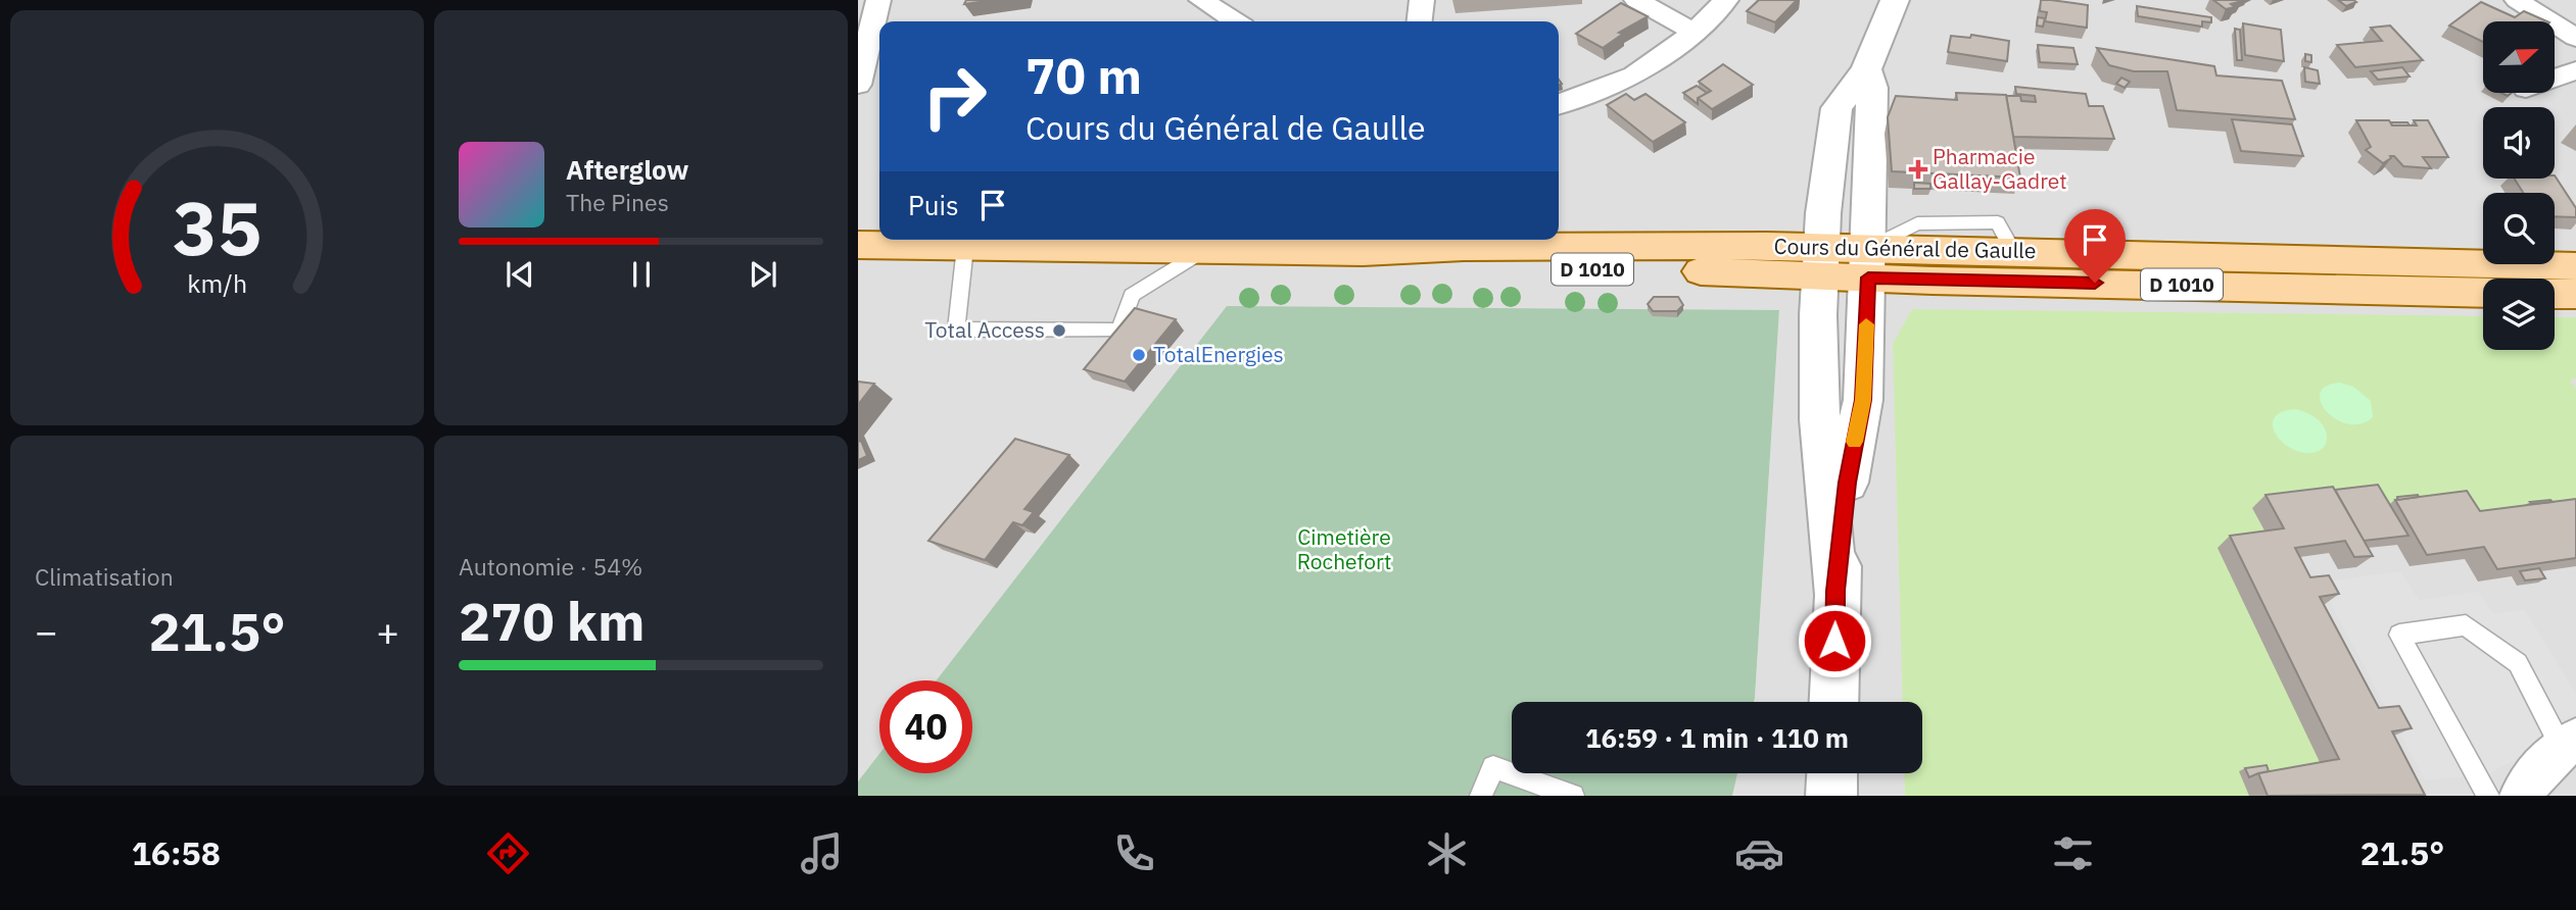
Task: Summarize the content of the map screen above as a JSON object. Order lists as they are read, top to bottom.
{
  "streets": {
    "main road": ["Cours du Général de Gaulle", "D 1010"]
  },
  "parks": ["Cimetière Rochefort"],
  "places": {
    "health": ["Pharmacie Gallay-Gadret"],
    "other": ["Total Access", "TotalEnergies"]
  },
  "north": "right",
  "page": {
    "turn": ["70 m", "Cours du Général de Gaulle"],
    "song": ["Afterglow", "The Pines"],
    "then": "Puis",
    "tile": [
      "Climatisation",
      ["Autonomie · 54%", "270 km"]
    ],
    "heat": ["−", "21.5°", "+"],
    "limit": "40",
    "trip": "16:59 · 1 min · 110 m",
    "tabs": ["16:58", "21.5°"],
    "gauge": ["35", "km/h"]
  }
}
